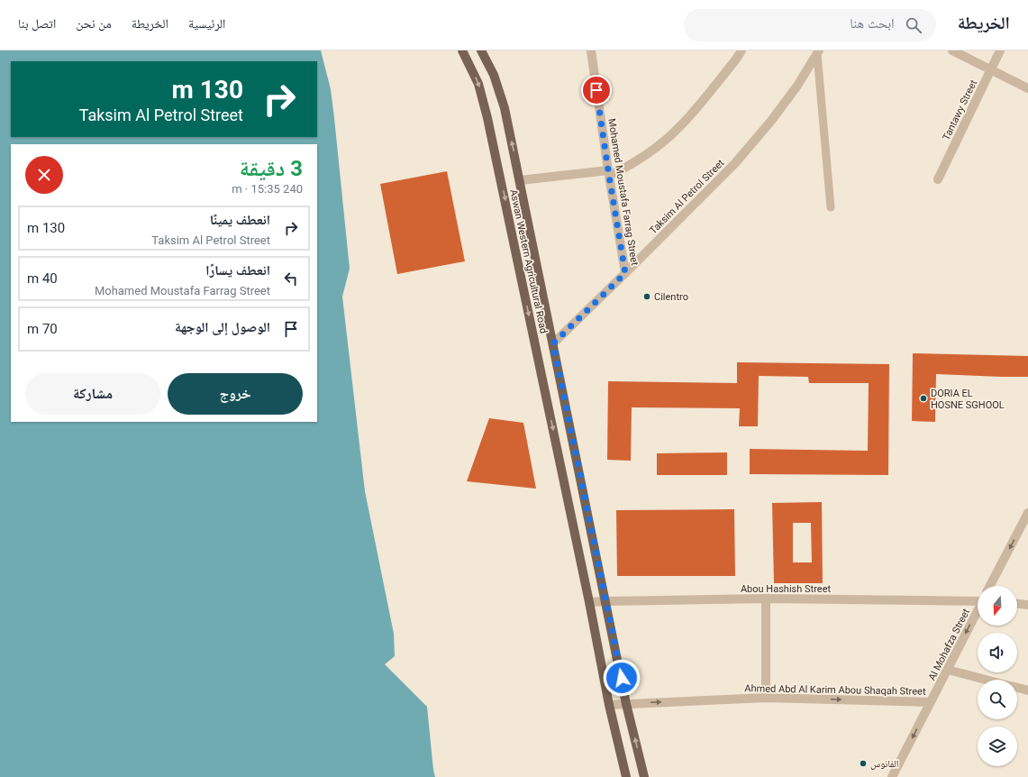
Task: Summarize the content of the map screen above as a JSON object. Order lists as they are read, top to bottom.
{
  "streets": {
    "main road": ["Aswan Western Agricultural Road"],
    "street": [
      "Tantawy Street",
      "Mohamed Moustafa Farrag Street",
      "Taksim Al Petrol Street",
      "Abou Hashish Street",
      "Al Mohafza Street",
      "Ahmed Abd Al Karim Abou Shaqah Street"
    ]
  },
  "crossings": [
    ["Mohamed Moustafa Farrag Street", "Taksim Al Petrol Street"],
    ["Taksim Al Petrol Street", "Aswan Western Agricultural Road"],
    ["Aswan Western Agricultural Road", "Abou Hashish Street"],
    ["Aswan Western Agricultural Road", "Ahmed Abd Al Karim Abou Shaqah Street"],
    ["Al Mohafza Street", "Ahmed Abd Al Karim Abou Shaqah Street"]
  ],
  "one_way": ["Al Mohafza Street", "Ahmed Abd Al Karim Abou Shaqah Street"],
  "places": ["Cilentro", "DORIA EL HOSNE SGHOOL", "الفانوس"],
  "north": "bottom",
  "page": {
    "header": "الخريطة",
    "search": "ابحث هنا",
    "nav": [
      "الرئيسية",
      "الخريطة",
      "من نحن",
      "اتصل بنا"
    ],
    "turn": ["130 m", "Taksim Al Petrol Street"],
    "heading": ["3 دقيقة", "240 m · 15:35"],
    "list": [
      {
        "name": "انعطف يمينًا",
        "note": "Taksim Al Petrol Street",
        "value": "130 m"
      },
      {
        "name": "انعطف يسارًا",
        "note": "Mohamed Moustafa Farrag Street",
        "value": "40 m"
      },
      {
        "name": "الوصول إلى الوجهة",
        "value": "70 m"
      }
    ],
    "buttons": ["خروج", "مشاركة"]
  }
}
